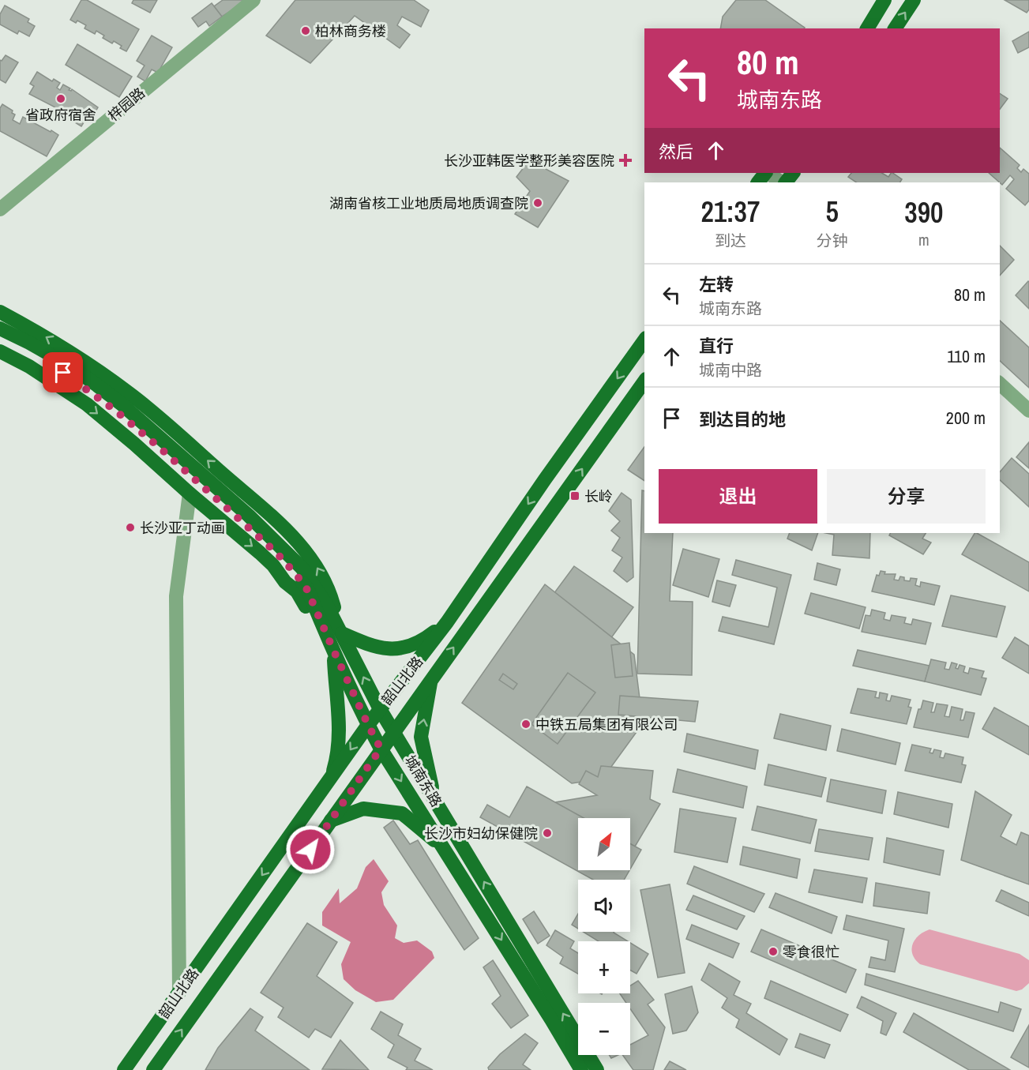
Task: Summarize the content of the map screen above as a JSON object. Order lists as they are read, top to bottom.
{
  "streets": {
    "main road": ["韶山北路", "城南东路"],
    "street": ["梓园路"]
  },
  "crossings": [
    ["韶山北路", "城南东路"]
  ],
  "places": {
    "other": [
      "柏林商务楼",
      "省政府宿舍",
      "湖南省核工业地质局地质调查院",
      "长沙亚丁动画",
      "中铁五局集团有限公司",
      "长沙市妇幼保健院",
      "零食很忙"
    ],
    "health": ["长沙亚韩医学整形美容医院"],
    "transit": ["长岭"]
  },
  "north": "top right",
  "page": {
    "turn": ["80 m", "城南东路"],
    "then": "然后",
    "eta": [
      "21:37",
      "到达",
      "5",
      "分钟",
      "390",
      "m"
    ],
    "list": [
      {
        "name": "左转",
        "note": "城南东路",
        "value": "80 m"
      },
      {
        "name": "直行",
        "note": "城南中路",
        "value": "110 m"
      },
      {
        "name": "到达目的地",
        "value": "200 m"
      }
    ],
    "buttons": ["退出", "分享"],
    "map_buttons": ["+", "−"]
  }
}
